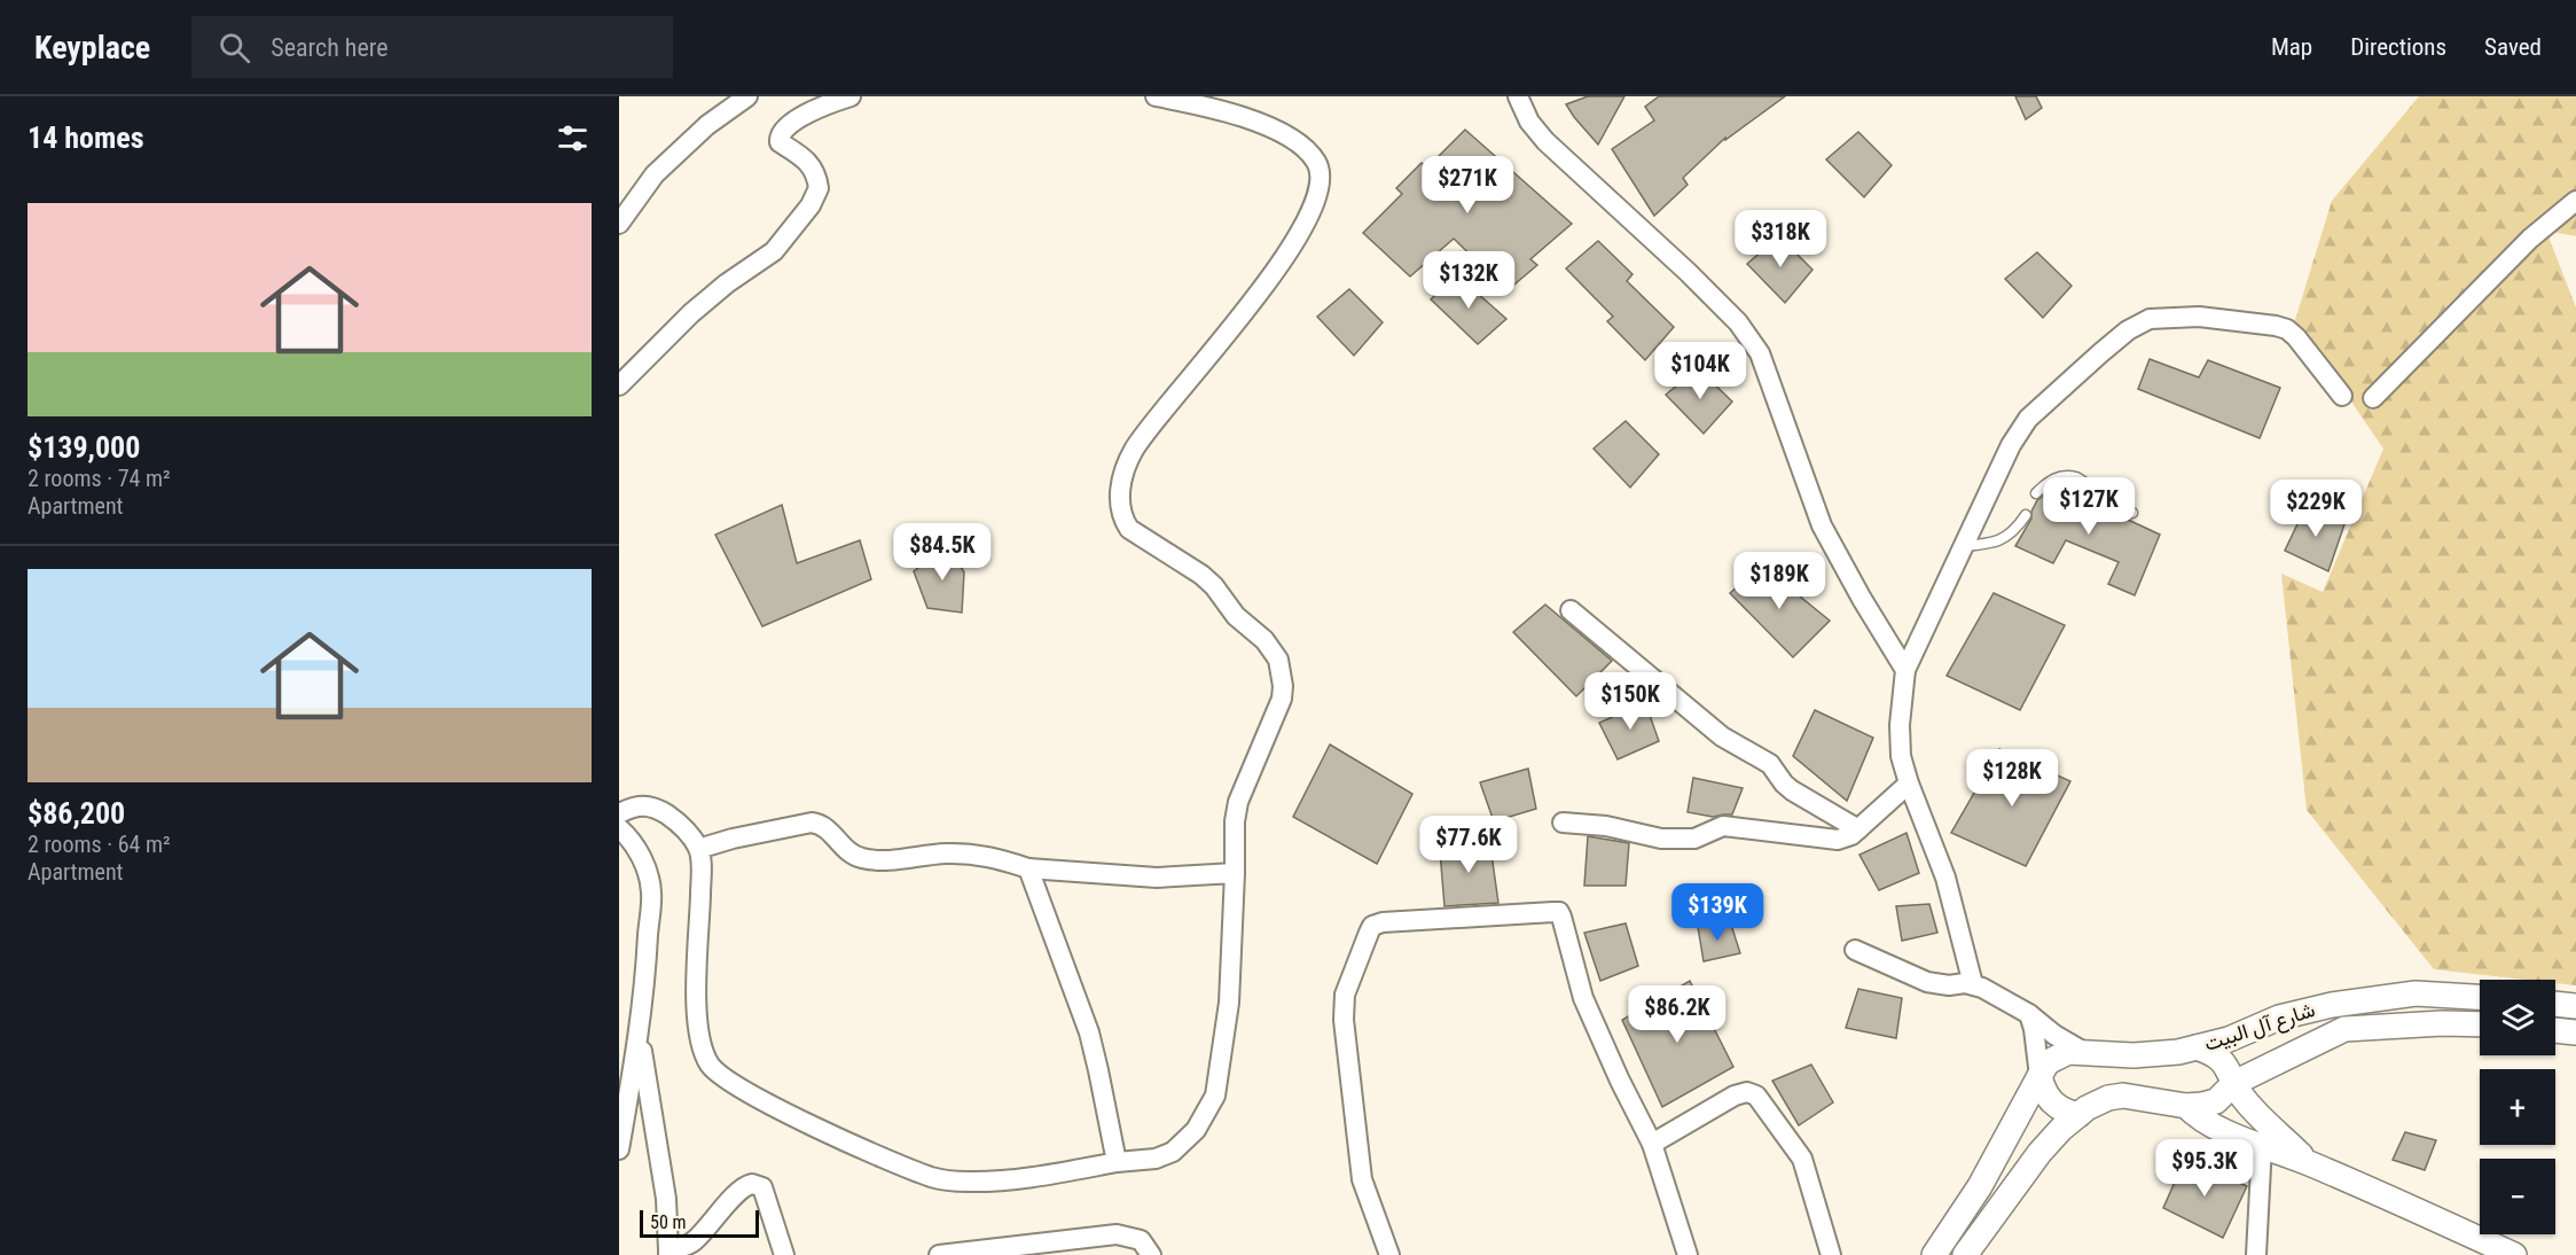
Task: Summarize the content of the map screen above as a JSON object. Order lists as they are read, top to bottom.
{
  "streets": {
    "street": ["شارع آل البيت"]
  },
  "scale_bar": "50 m",
  "page": {
    "header": "Keyplace",
    "search": "Search here",
    "nav": ["Map", "Directions", "Saved"],
    "heading": "14 homes",
    "price": [
      "$271K",
      "$318K",
      "$132K",
      "$104K",
      "$127K",
      "$229K",
      "$84.5K",
      "$189K",
      "$150K",
      "$128K",
      "$77.6K",
      "$139K",
      "$86.2K",
      "$95.3K"
    ],
    "list": [
      {
        "name": "$139,000",
        "note": "2 rooms · 74 m² · Apartment"
      },
      {
        "name": "$86,200",
        "note": "2 rooms · 64 m² · Apartment"
      }
    ],
    "map_buttons": ["+", "−"],
    "scale": "50 m"
  }
}
